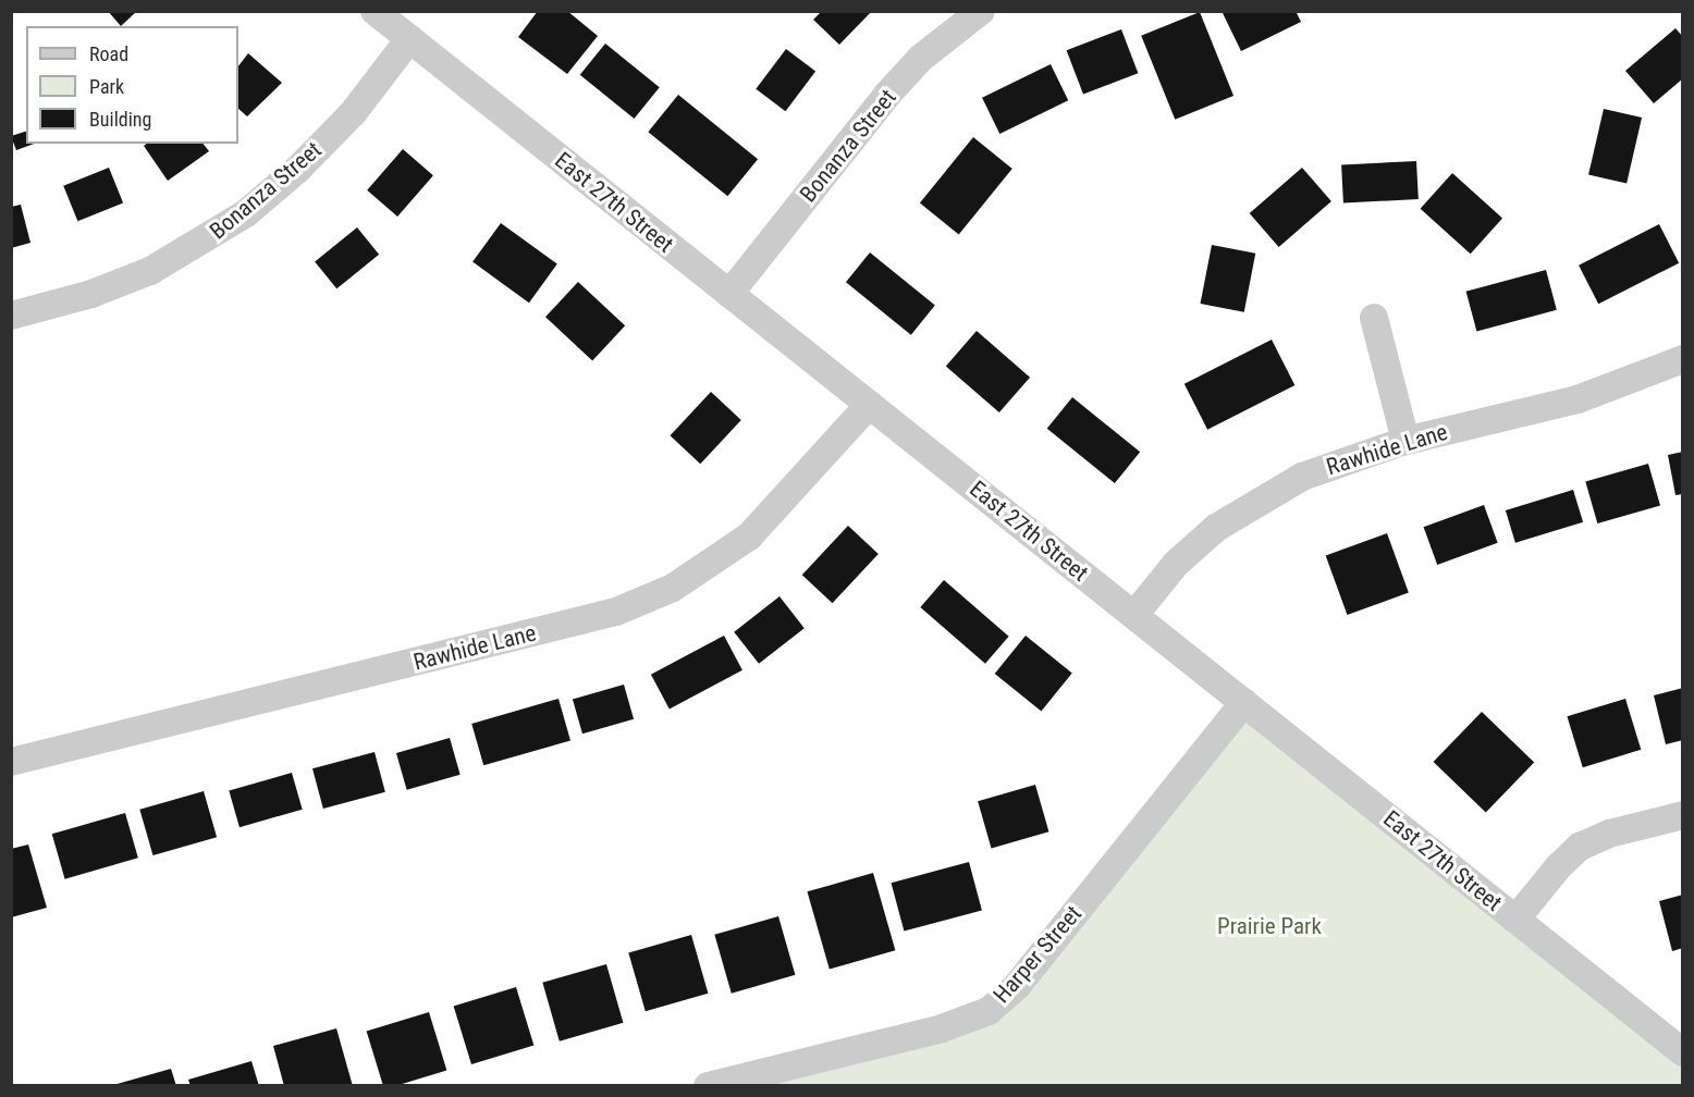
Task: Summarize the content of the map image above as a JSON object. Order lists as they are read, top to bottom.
{
  "streets": {
    "street": [
      "Bonanza Street",
      "East 27th Street",
      "Rawhide Lane",
      "Harper Street"
    ]
  },
  "crossings": [
    ["Bonanza Street", "East 27th Street"],
    ["East 27th Street", "Rawhide Lane"],
    ["East 27th Street", "Harper Street"]
  ],
  "parks": ["Prairie Park"],
  "legend": ["Road", "Park", "Building"]
}
